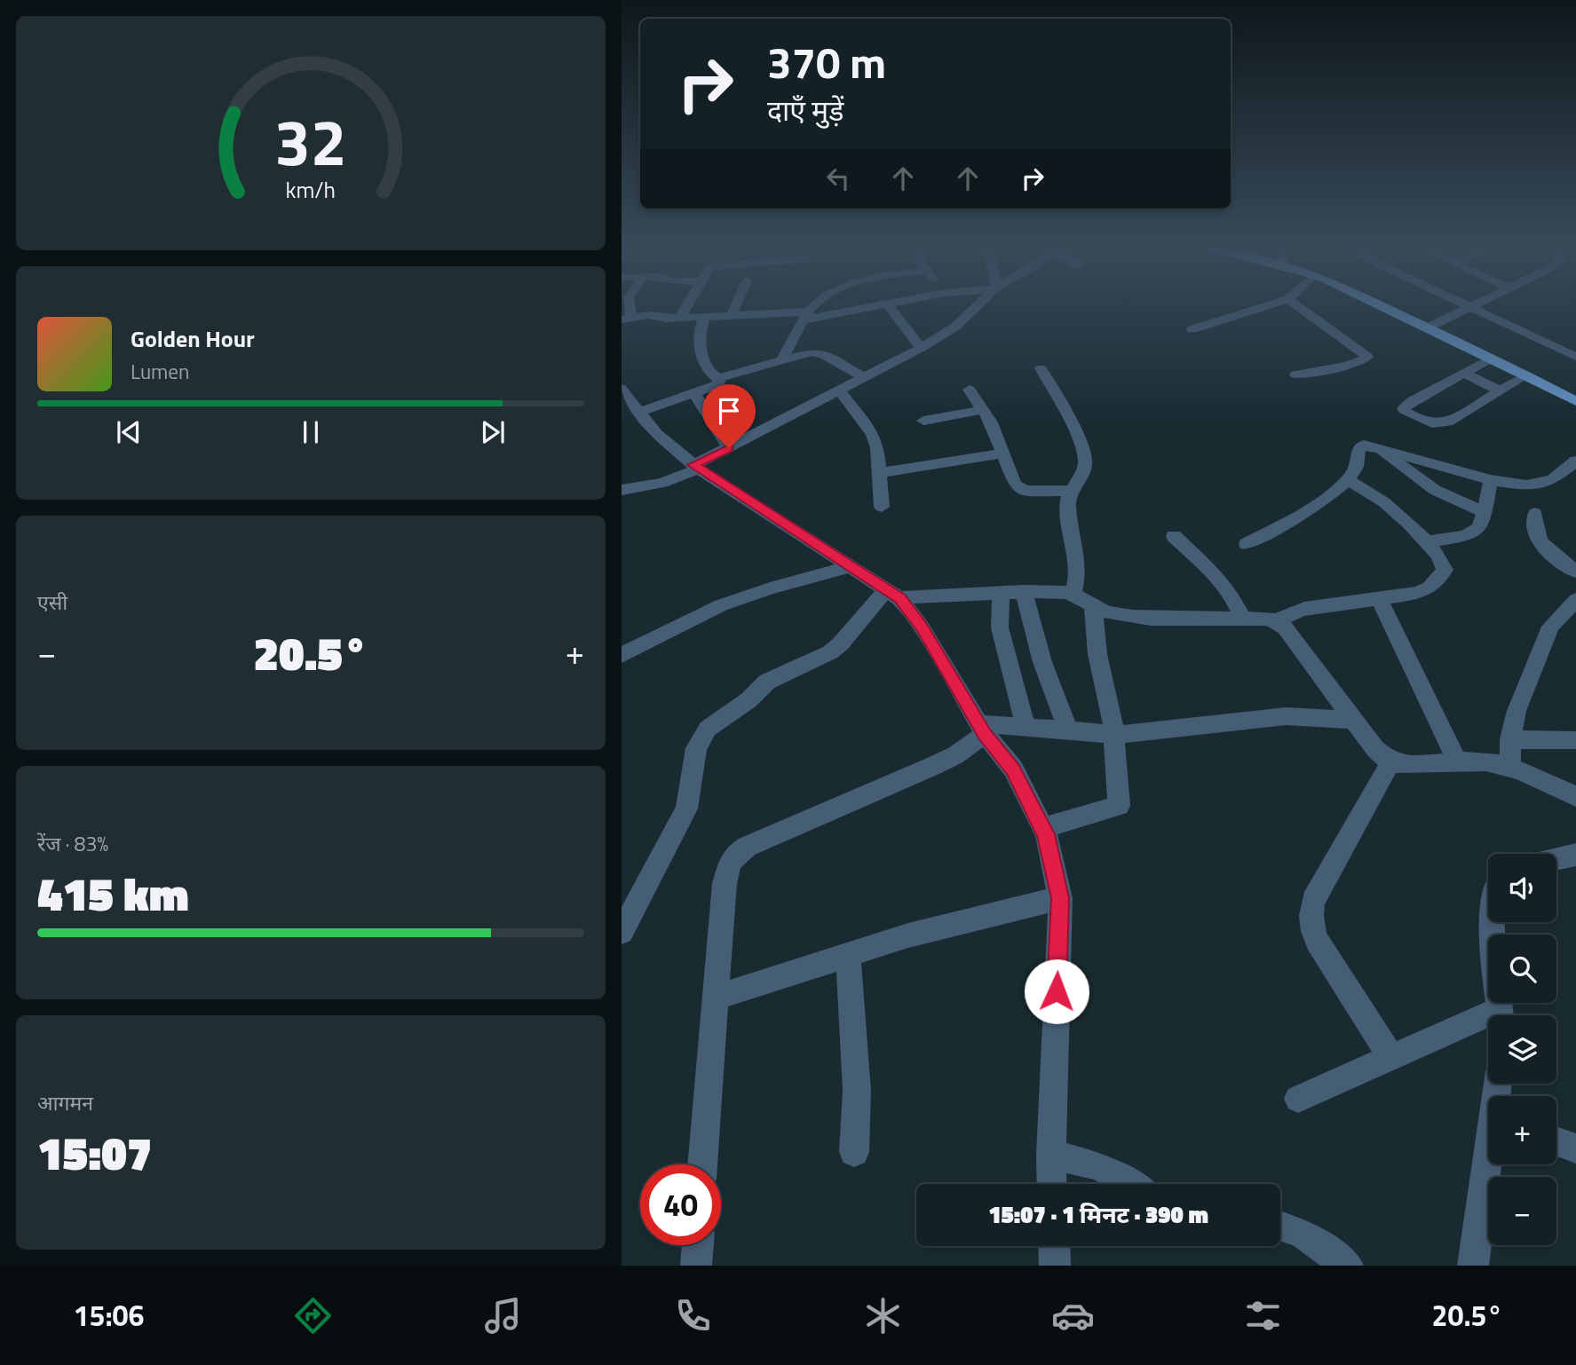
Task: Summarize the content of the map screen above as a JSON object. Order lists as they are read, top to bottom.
{
  "page": {
    "turn": ["370 m", "दाएँ मुड़ें"],
    "song": ["Golden Hour", "Lumen"],
    "tile": [
      "एसी",
      ["रेंज · 83%", "415 km"],
      ["आगमन", "15:07"]
    ],
    "heat": ["−", "20.5°", "+"],
    "map_buttons": ["+", "−"],
    "limit": "40",
    "trip": "15:07 · 1 मिनट · 390 m",
    "tabs": ["15:06", "20.5°"],
    "gauge": ["32", "km/h"]
  }
}
